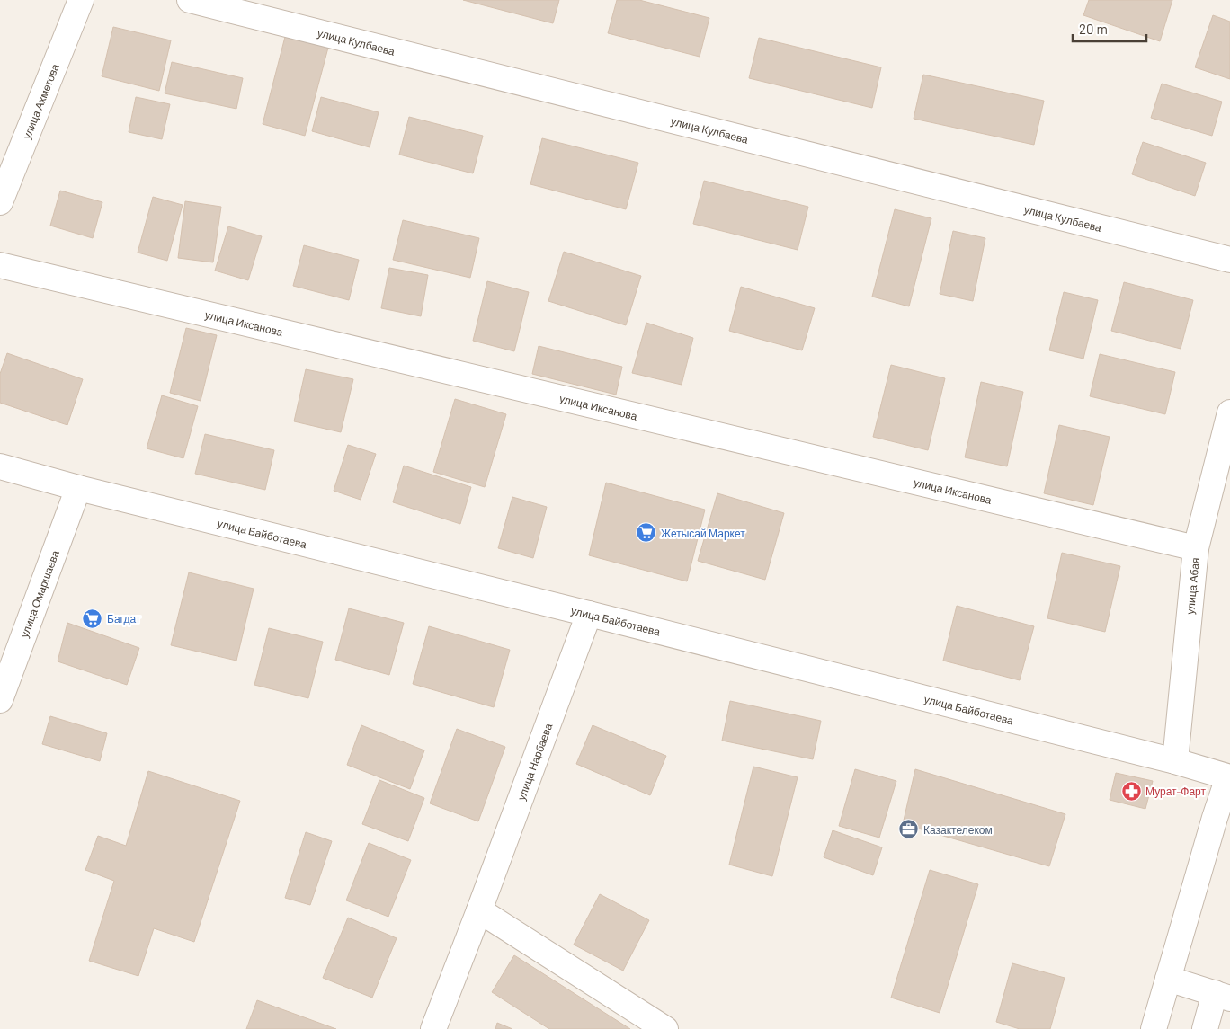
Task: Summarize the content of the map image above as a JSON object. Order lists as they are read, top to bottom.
{
  "streets": {
    "street": [
      "улица Кулбаева",
      "улица Ахметова",
      "улица Иксанова",
      "улица Байботаева",
      "улица Абая",
      "улица Омаршаева",
      "улица Нарбаева"
    ]
  },
  "crossings": [
    ["улица Иксанова", "улица Абая"],
    ["улица Байботаева", "улица Абая"],
    ["улица Байботаева", "улица Омаршаева"],
    ["улица Байботаева", "улица Нарбаева"]
  ],
  "places": {
    "supermarket": ["Жетысай Маркет", "Багдат"],
    "pharmacy": ["Мурат-Фарт"],
    "office": ["Казактелеком"]
  },
  "scale_bar": "20 m"
}
